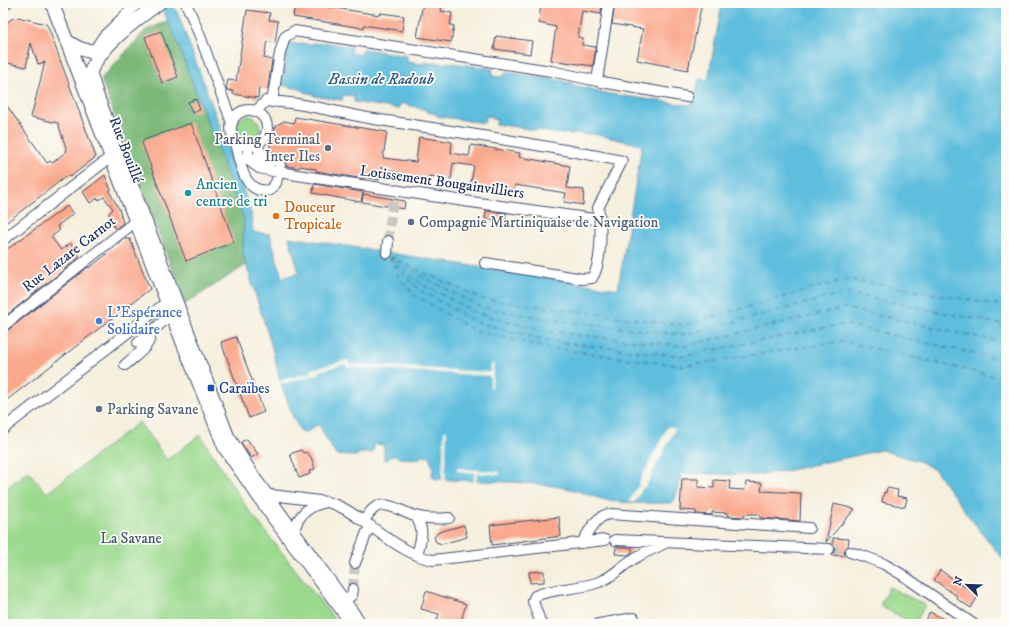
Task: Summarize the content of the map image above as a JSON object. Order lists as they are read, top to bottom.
{
  "streets": {
    "main road": ["Rue Bouillé"],
    "street": ["Lotissement Bougainvilliers", "Rue Lazare Carnot"]
  },
  "crossings": [
    ["Rue Bouillé", "Rue Lazare Carnot"]
  ],
  "water": ["Bassin de Radoub"],
  "parks": ["La Savane"],
  "places": {
    "other": [
      "Parking Terminal Inter Iles",
      "Ancien centre de tri",
      "Douceur Tropicale",
      "Compagnie Martiniquaise de Navigation",
      "L'Espérance Solidaire",
      "Parking Savane"
    ],
    "transit": ["Caraïbes"]
  },
  "north": "top left"
}
